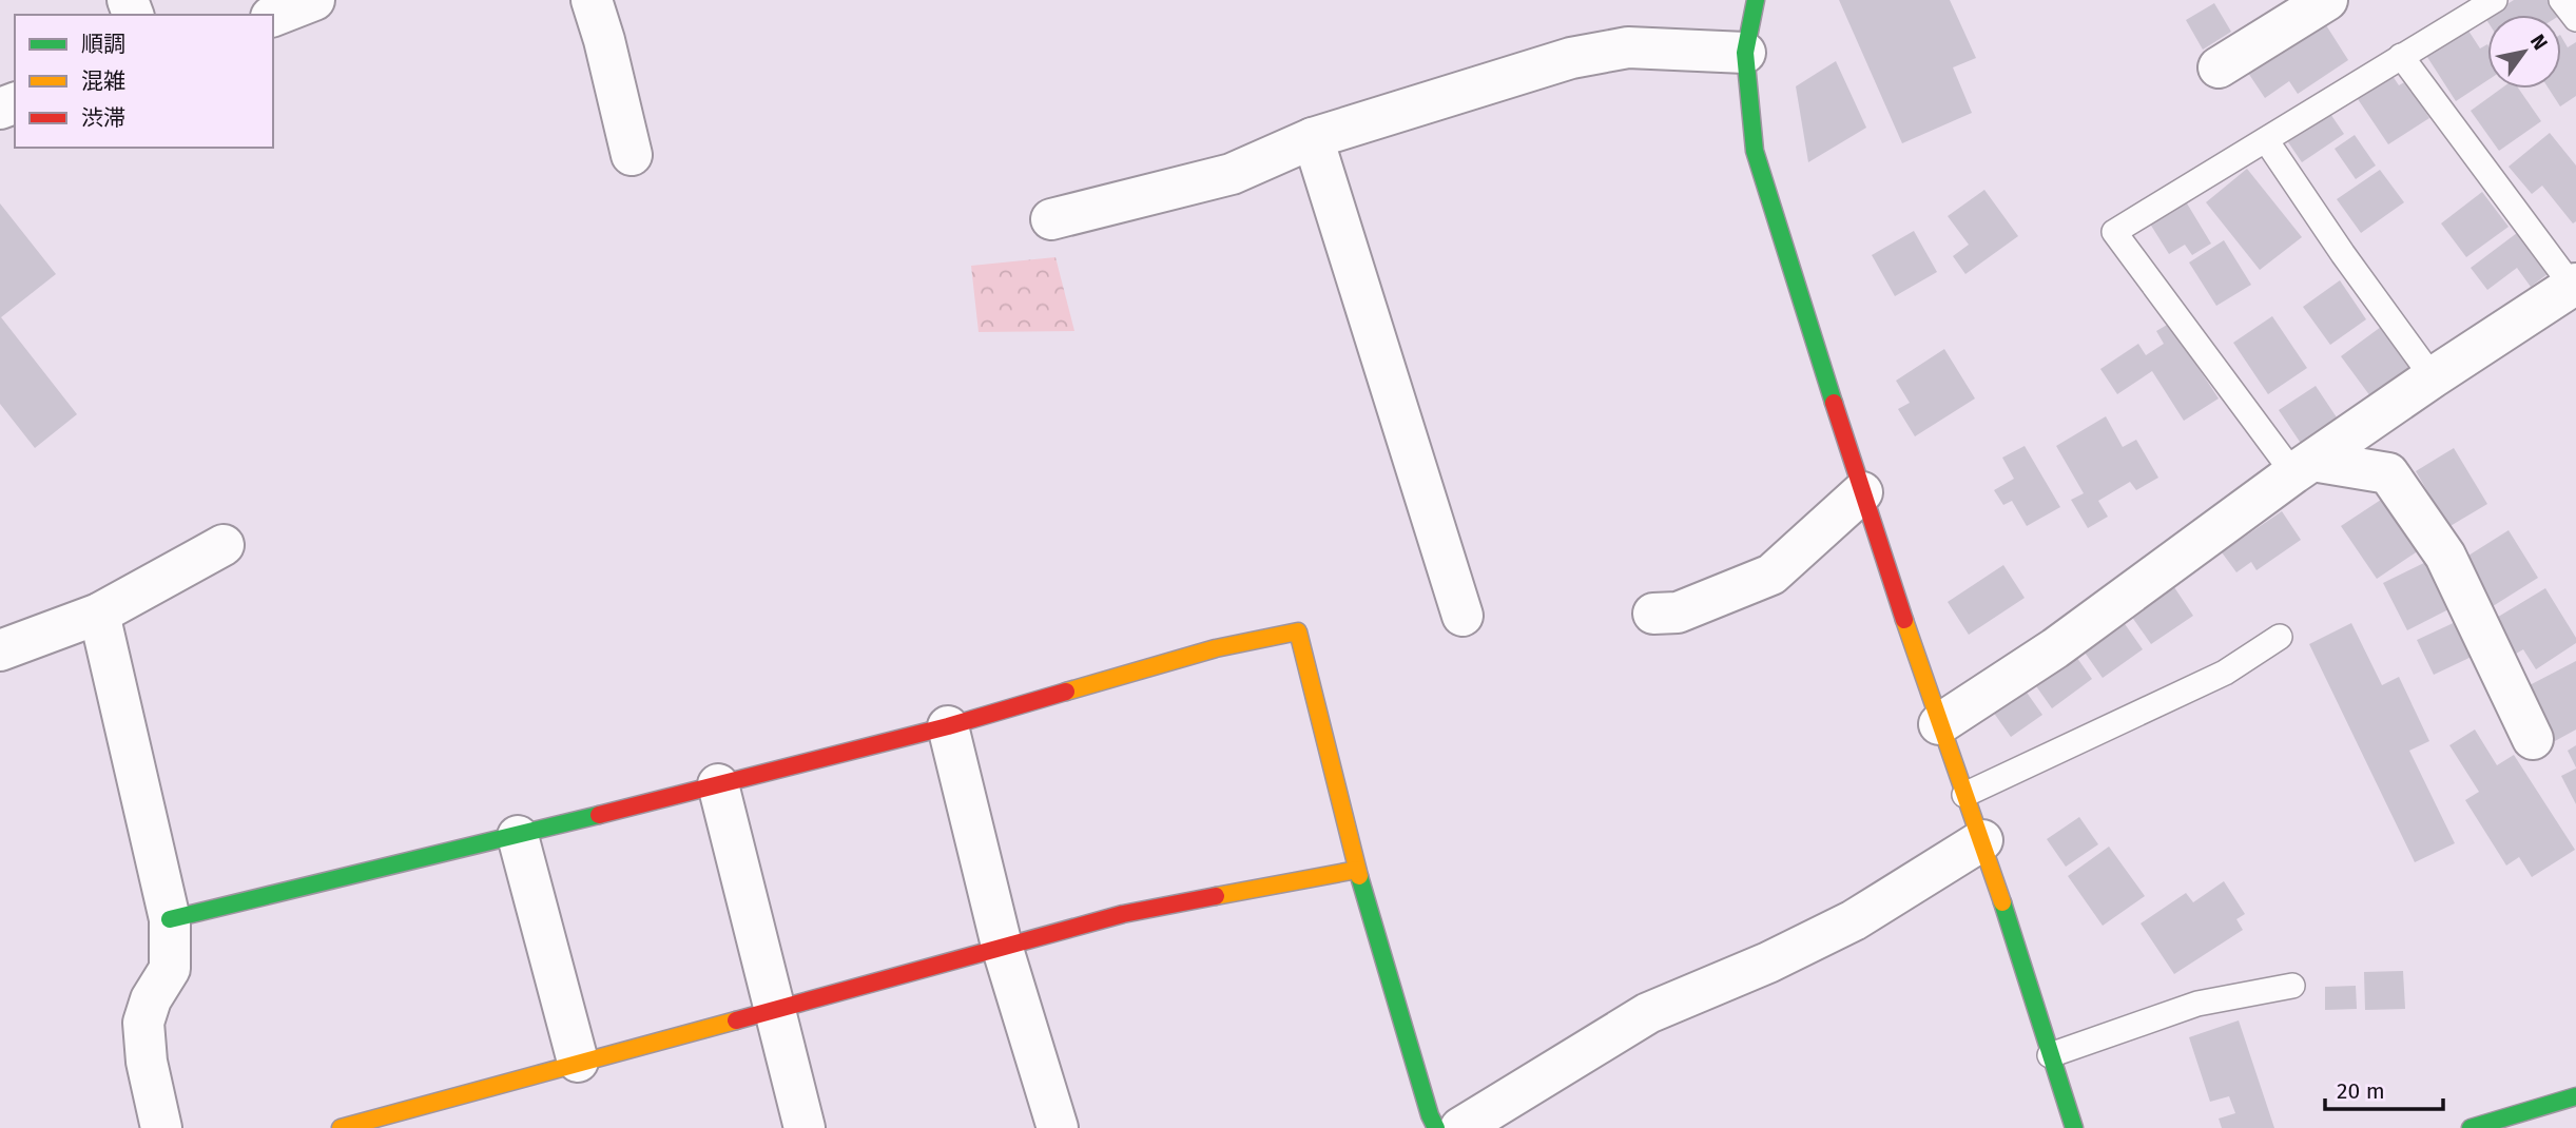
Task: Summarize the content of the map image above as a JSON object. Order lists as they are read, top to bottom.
{
  "legend": ["順調", "混雑", "渋滞"],
  "scale_bar": "20 m",
  "north": "top right"
}
